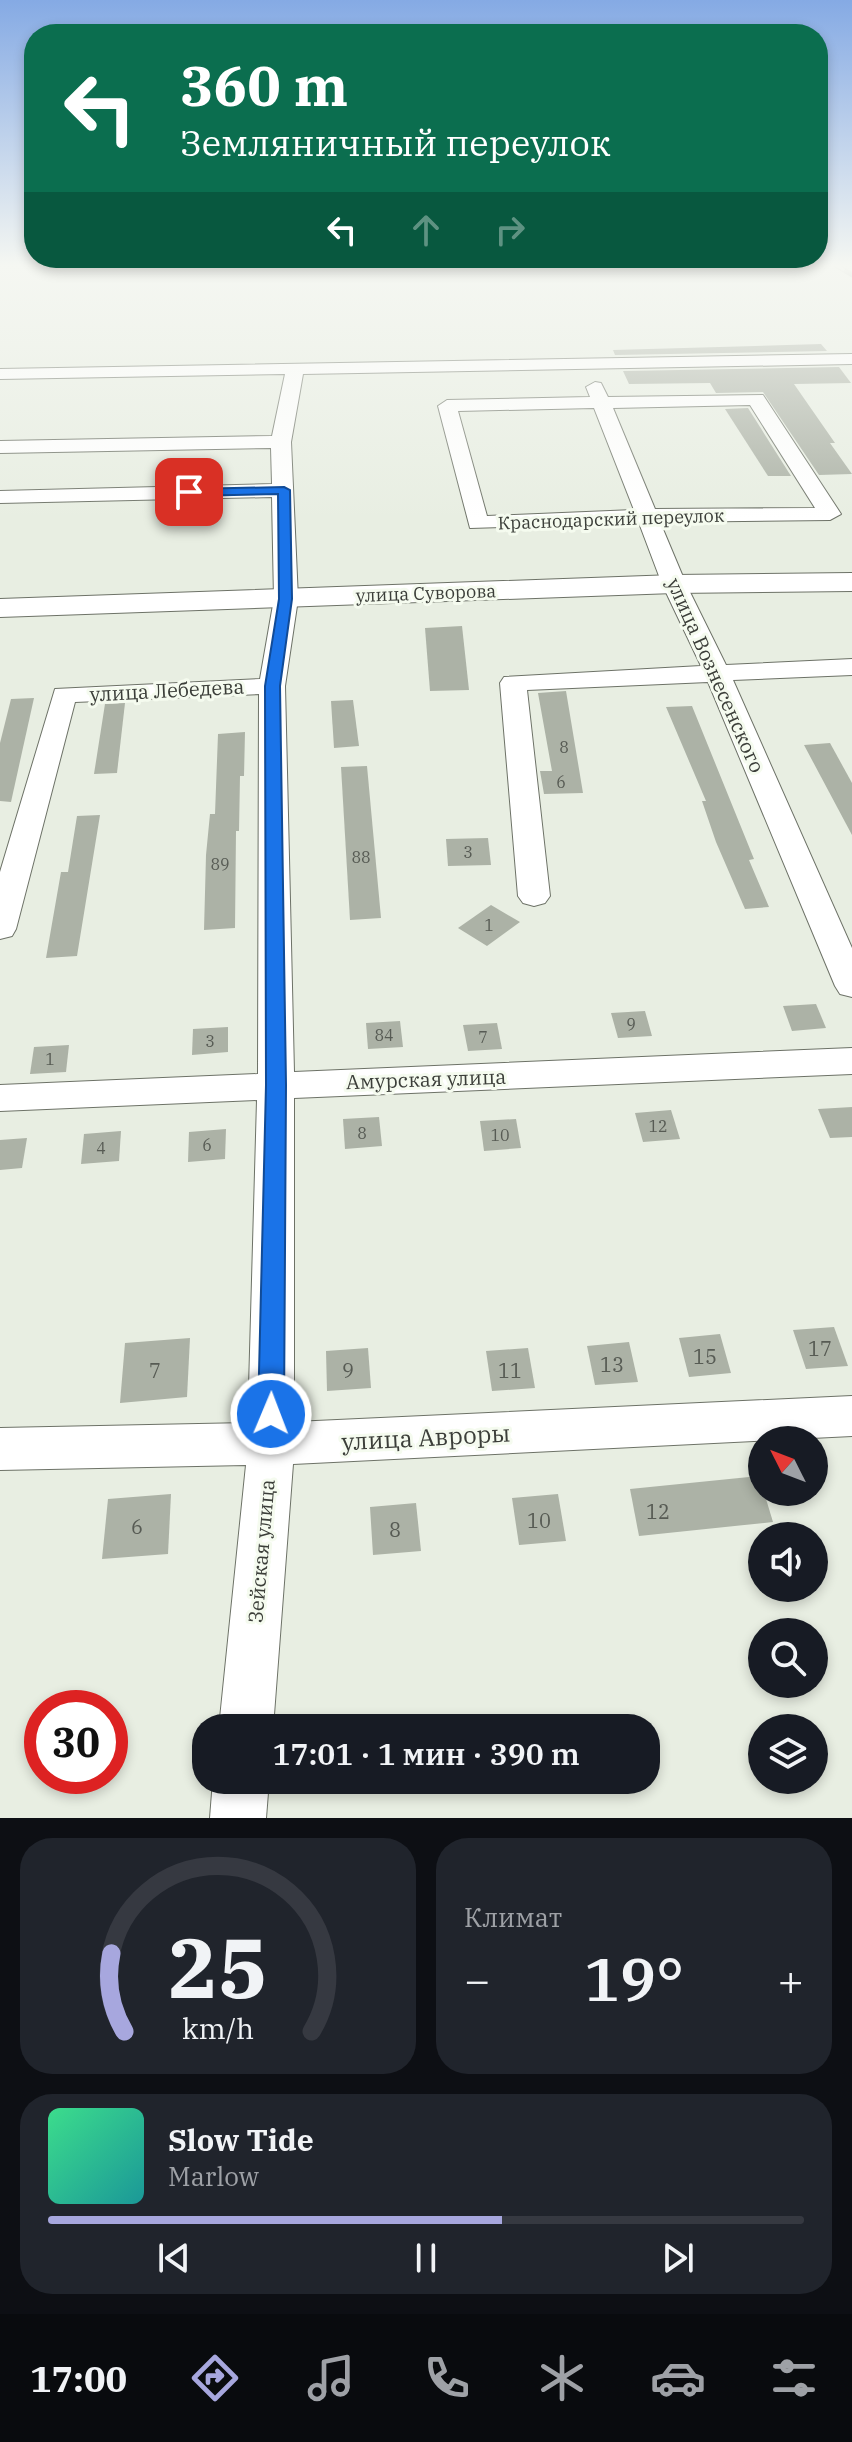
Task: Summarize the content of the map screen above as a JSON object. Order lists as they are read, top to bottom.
{
  "streets": {
    "main road": ["улица Суворова"],
    "street": [
      "Краснодарский переулок",
      "улица Вознесенского",
      "улица Лебедева",
      "Амурская улица",
      "улица Авроры",
      "Зейская улица"
    ]
  },
  "crossings": [
    ["Краснодарский переулок", "улица Вознесенского"],
    ["улица Суворова", "улица Вознесенского"],
    ["улица Суворова", "Зейская улица"],
    ["улица Лебедева", "Зейская улица"],
    ["Амурская улица", "Зейская улица"],
    ["улица Авроры", "Зейская улица"]
  ],
  "house_numbers": [
    "8",
    "6",
    "3",
    "88",
    "89",
    "1",
    "9",
    "84",
    "7",
    "3",
    "1",
    "12",
    "8",
    "10",
    "6",
    "4",
    "17",
    "15",
    "13",
    "7",
    "9",
    "11",
    "12",
    "10",
    "6",
    "8"
  ],
  "north": "top left",
  "page": {
    "turn": ["360 m", "Земляничный переулок"],
    "limit": "30",
    "trip": "17:01 · 1 мин · 390 m",
    "tile": "Климат",
    "heat": ["−", "19°", "+"],
    "song": ["Slow Tide", "Marlow"],
    "tabs": "17:00",
    "gauge": ["25", "km/h"]
  }
}
